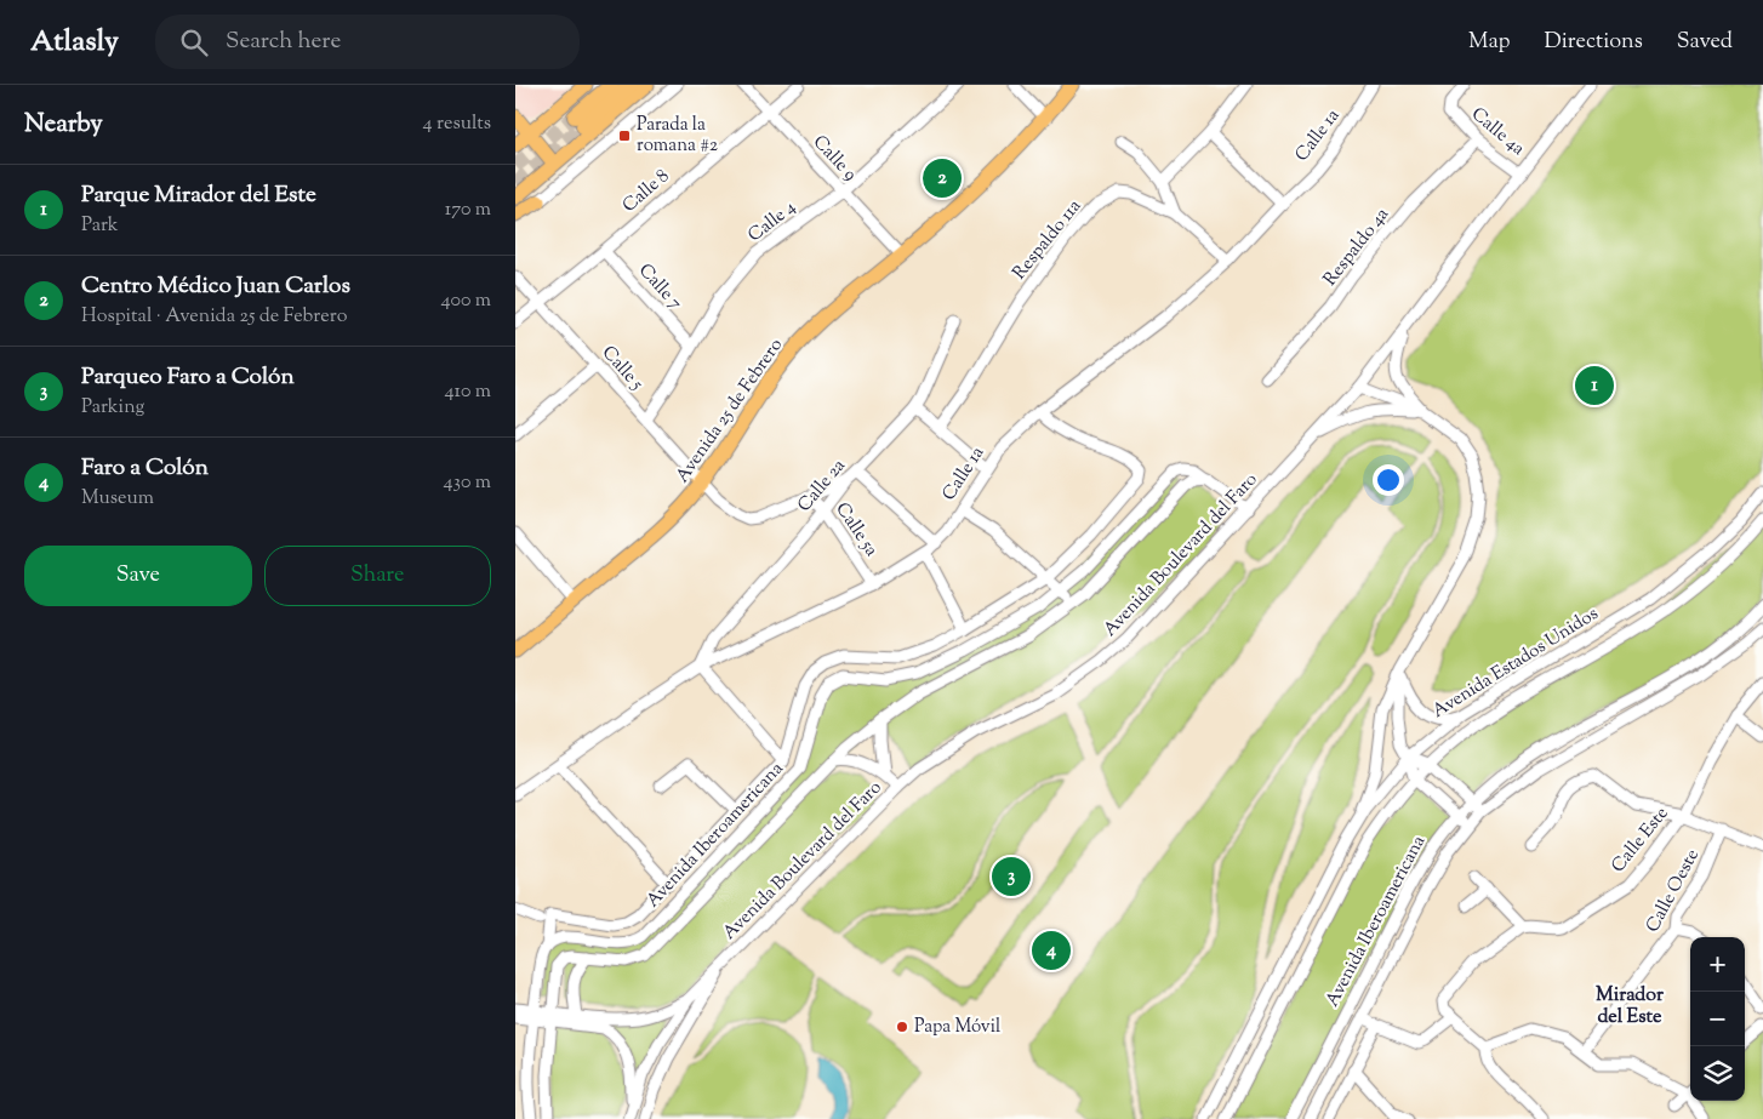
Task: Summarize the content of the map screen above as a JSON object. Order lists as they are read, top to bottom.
{
  "streets": {
    "main road": ["Avenida 25 de Febrero"],
    "street": [
      "Calle 4a",
      "Calle 1a",
      "Calle 9",
      "Calle 8",
      "Calle 4",
      "Respaldo 11a",
      "Respaldo 4a",
      "Calle 7",
      "Calle 5",
      "Calle 2a",
      "Calle 5a",
      "Avenida Boulevard del Faro",
      "Avenida Estados Unidos",
      "Avenida Iberoamericana",
      "Calle Este",
      "Calle Oeste"
    ]
  },
  "crossings": [
    ["Calle 4a", "Respaldo 4a"],
    ["Calle 4a", "Avenida Boulevard del Faro"],
    ["Calle 1a", "Respaldo 11a"],
    ["Calle 1a", "Calle 2a"],
    ["Calle 1a", "Calle 5a"],
    ["Calle 9", "Calle 8"],
    ["Calle 9", "Calle 4"],
    ["Calle 9", "Avenida 25 de Febrero"],
    ["Calle 8", "Calle 7"],
    ["Calle 8", "Calle 5"],
    ["Calle 4", "Calle 7"],
    ["Calle 4", "Calle 5"],
    ["Calle 5", "Avenida 25 de Febrero"],
    ["Calle 5", "Calle 5a"],
    ["Avenida 25 de Febrero", "Calle 5a"],
    ["Calle 2a", "Calle 5a"],
    ["Avenida Boulevard del Faro", "Avenida Iberoamericana"]
  ],
  "districts": ["Mirador del Este"],
  "places": {
    "transit": ["Parada la romana #2"],
    "other": ["Papa Móvil"]
  },
  "page": {
    "header": "Atlasly",
    "search": "Search here",
    "nav": ["Map", "Directions", "Saved"],
    "heading": ["Nearby", "4 results"],
    "pins": [
      "2",
      "1",
      "3",
      "4"
    ],
    "list": [
      {
        "mark": "1",
        "name": "Parque Mirador del Este",
        "note": "Park",
        "value": "170 m"
      },
      {
        "mark": "2",
        "name": "Centro Médico Juan Carlos",
        "note": "Hospital · Avenida 25 de Febrero",
        "value": "400 m"
      },
      {
        "mark": "3",
        "name": "Parqueo Faro a Colón",
        "note": "Parking",
        "value": "410 m"
      },
      {
        "mark": "4",
        "name": "Faro a Colón",
        "note": "Museum",
        "value": "430 m"
      }
    ],
    "buttons": ["Save", "Share"],
    "map_buttons": ["+", "−"]
  }
}
